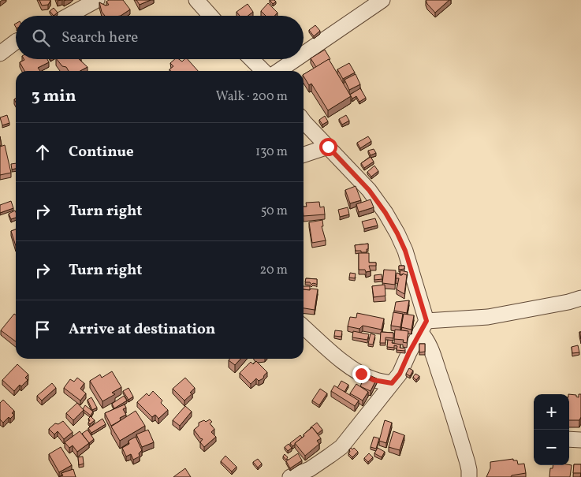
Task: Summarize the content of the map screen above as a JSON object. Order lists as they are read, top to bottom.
{
  "page": {
    "search": "Search here",
    "heading": ["3 min", "Walk · 200 m"],
    "list": [
      ["Continue", "130 m"],
      ["Turn right", "50 m"],
      ["Turn right", "20 m"],
      "Arrive at destination"
    ],
    "map_buttons": ["+", "−"]
  }
}
